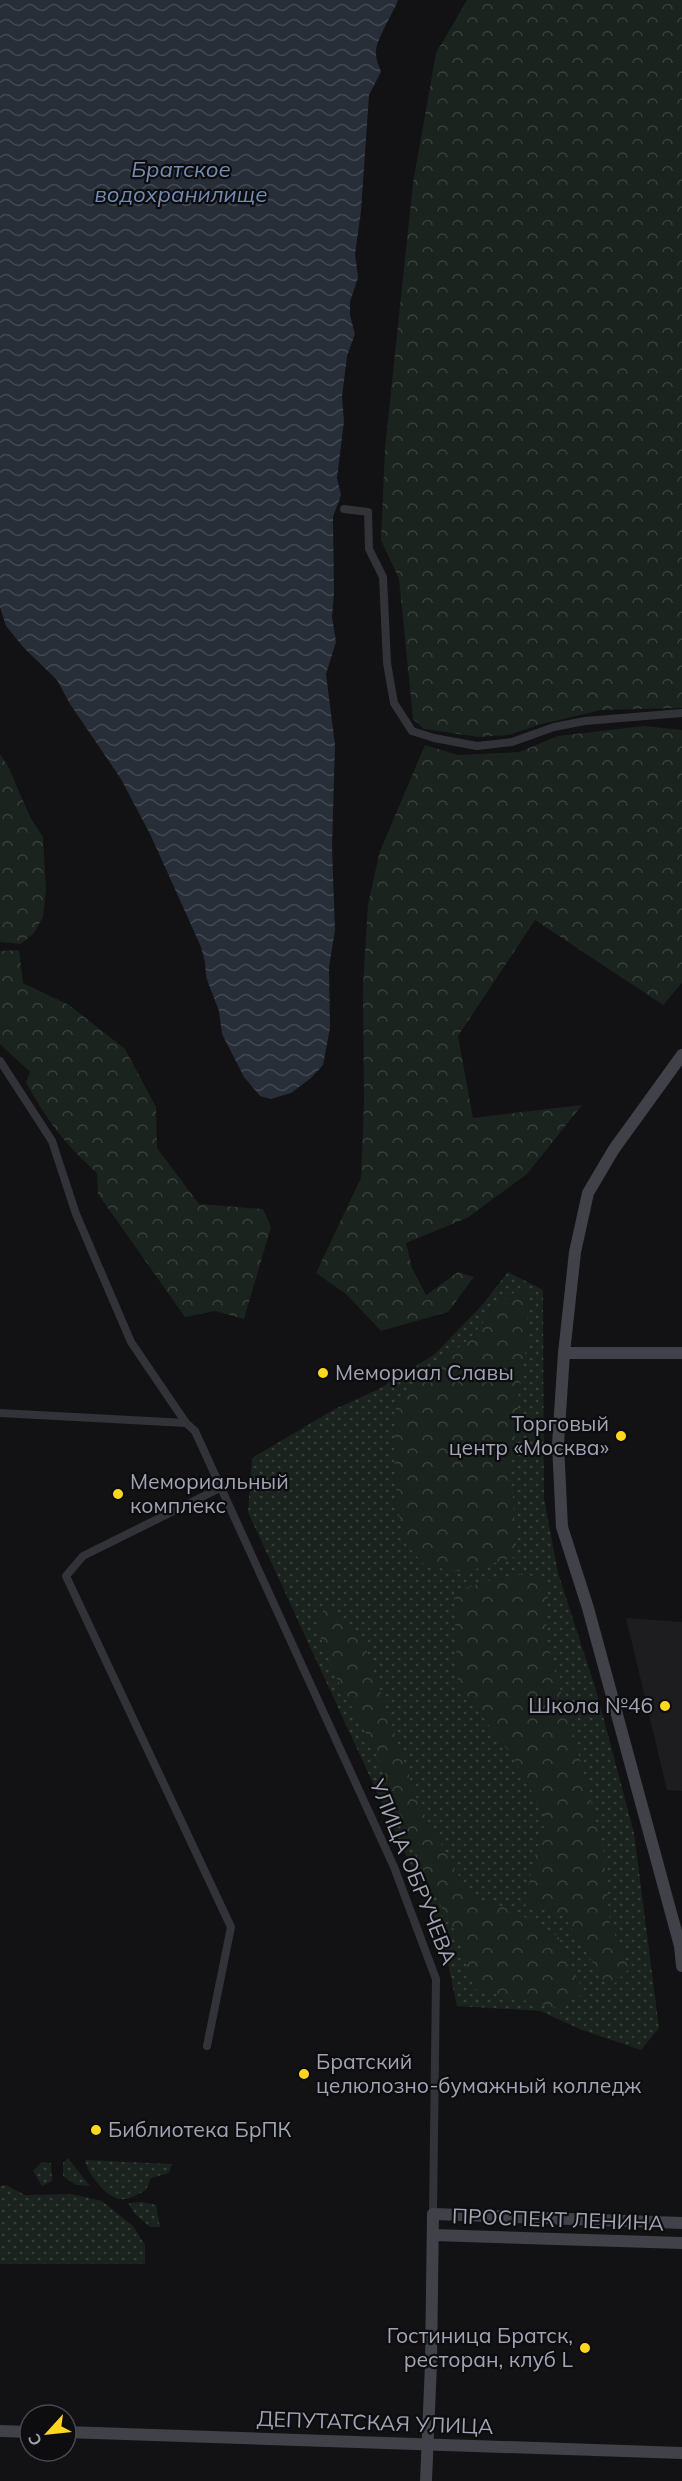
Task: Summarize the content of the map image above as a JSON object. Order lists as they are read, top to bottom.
{
  "streets": {
    "street": ["УЛИЦА ОБРУЧЕВА", "ПРОСПЕКТ ЛЕНИНА", "ДЕПУТАТСКАЯ УЛИЦА"]
  },
  "crossings": [
    ["УЛИЦА ОБРУЧЕВА", "ПРОСПЕКТ ЛЕНИНА"],
    ["УЛИЦА ОБРУЧЕВА", "ДЕПУТАТСКАЯ УЛИЦА"]
  ],
  "water": ["Братское водохранилище"],
  "places": [
    "Мемориал Славы",
    "Торговый центр «Москва»",
    "Мемориальный комплекс",
    "Школа №46",
    "Братский целюлозно-бумажный колледж",
    "Библиотека БрПК",
    "Гостиница Братск, ресторан, клуб L"
  ],
  "north": "bottom left"
}
